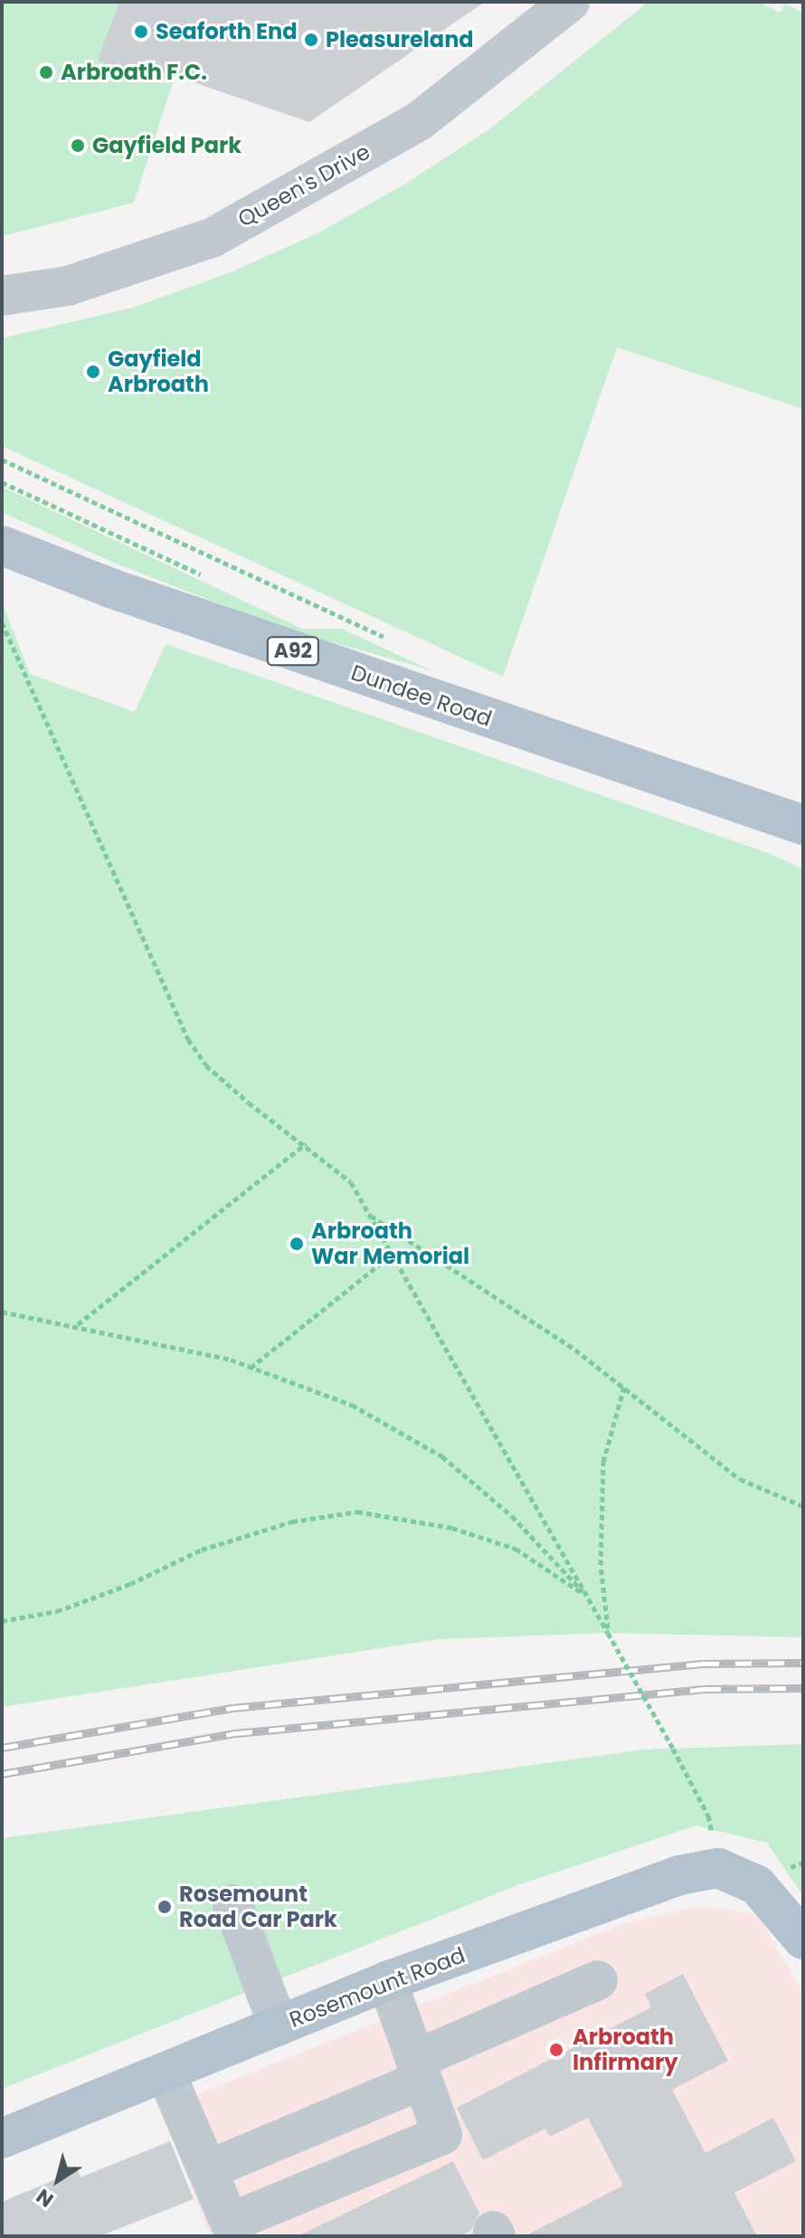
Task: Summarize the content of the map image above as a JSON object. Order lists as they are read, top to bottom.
{
  "streets": {
    "main road": ["A92", "Dundee Road", "Rosemount Road"],
    "street": ["Queen's Drive"]
  },
  "places": [
    "Seaforth End",
    "Pleasureland",
    "Arbroath F.C.",
    "Gayfield Park",
    "Gayfield Arbroath",
    "Arbroath War Memorial",
    "Rosemount Road Car Park",
    "Arbroath Infirmary"
  ],
  "north": "bottom left"
}
